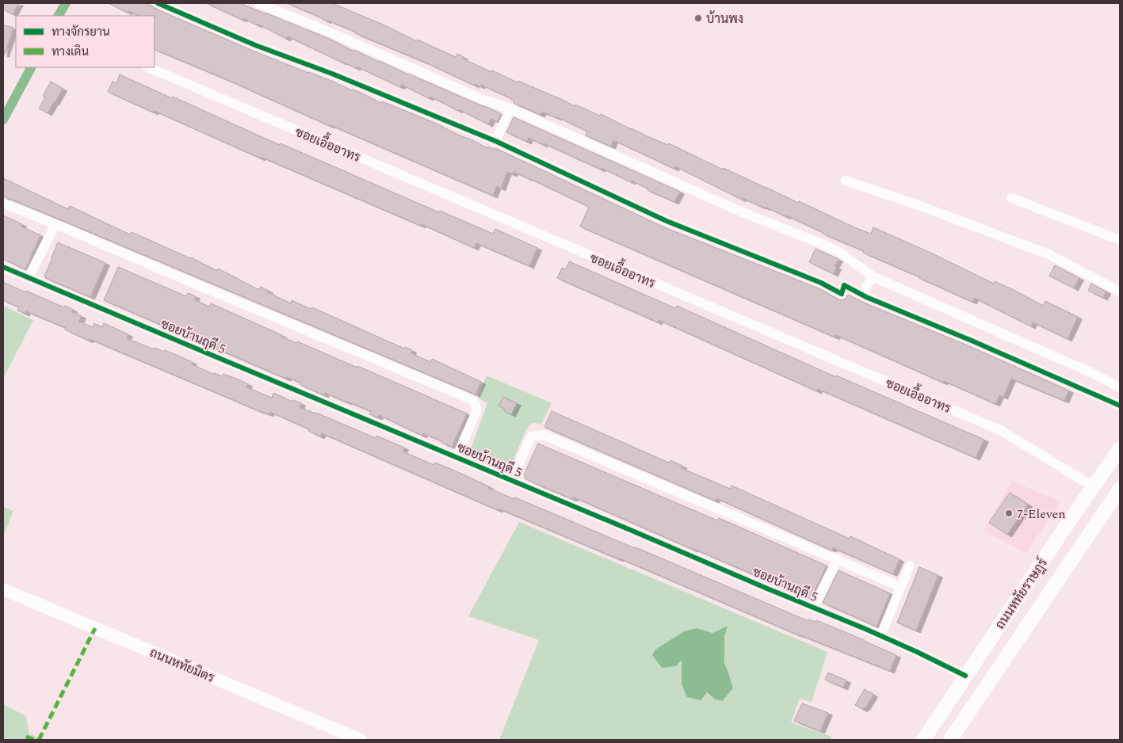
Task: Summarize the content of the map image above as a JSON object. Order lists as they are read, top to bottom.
{
  "streets": {
    "main road": ["ถนนหทัยราษฎร์"],
    "street": ["ซอยเอื้ออาทร", "ซอยบ้านฤดี 5", "ถนนหทัยมิตร"]
  },
  "crossings": [
    ["ซอยเอื้ออาทร", "ถนนหทัยราษฎร์"],
    ["ซอยบ้านฤดี 5", "ถนนหทัยราษฎร์"]
  ],
  "places": ["บ้านพง", "7-Eleven"],
  "legend": ["ทางจักรยาน", "ทางเดิน"]
}
